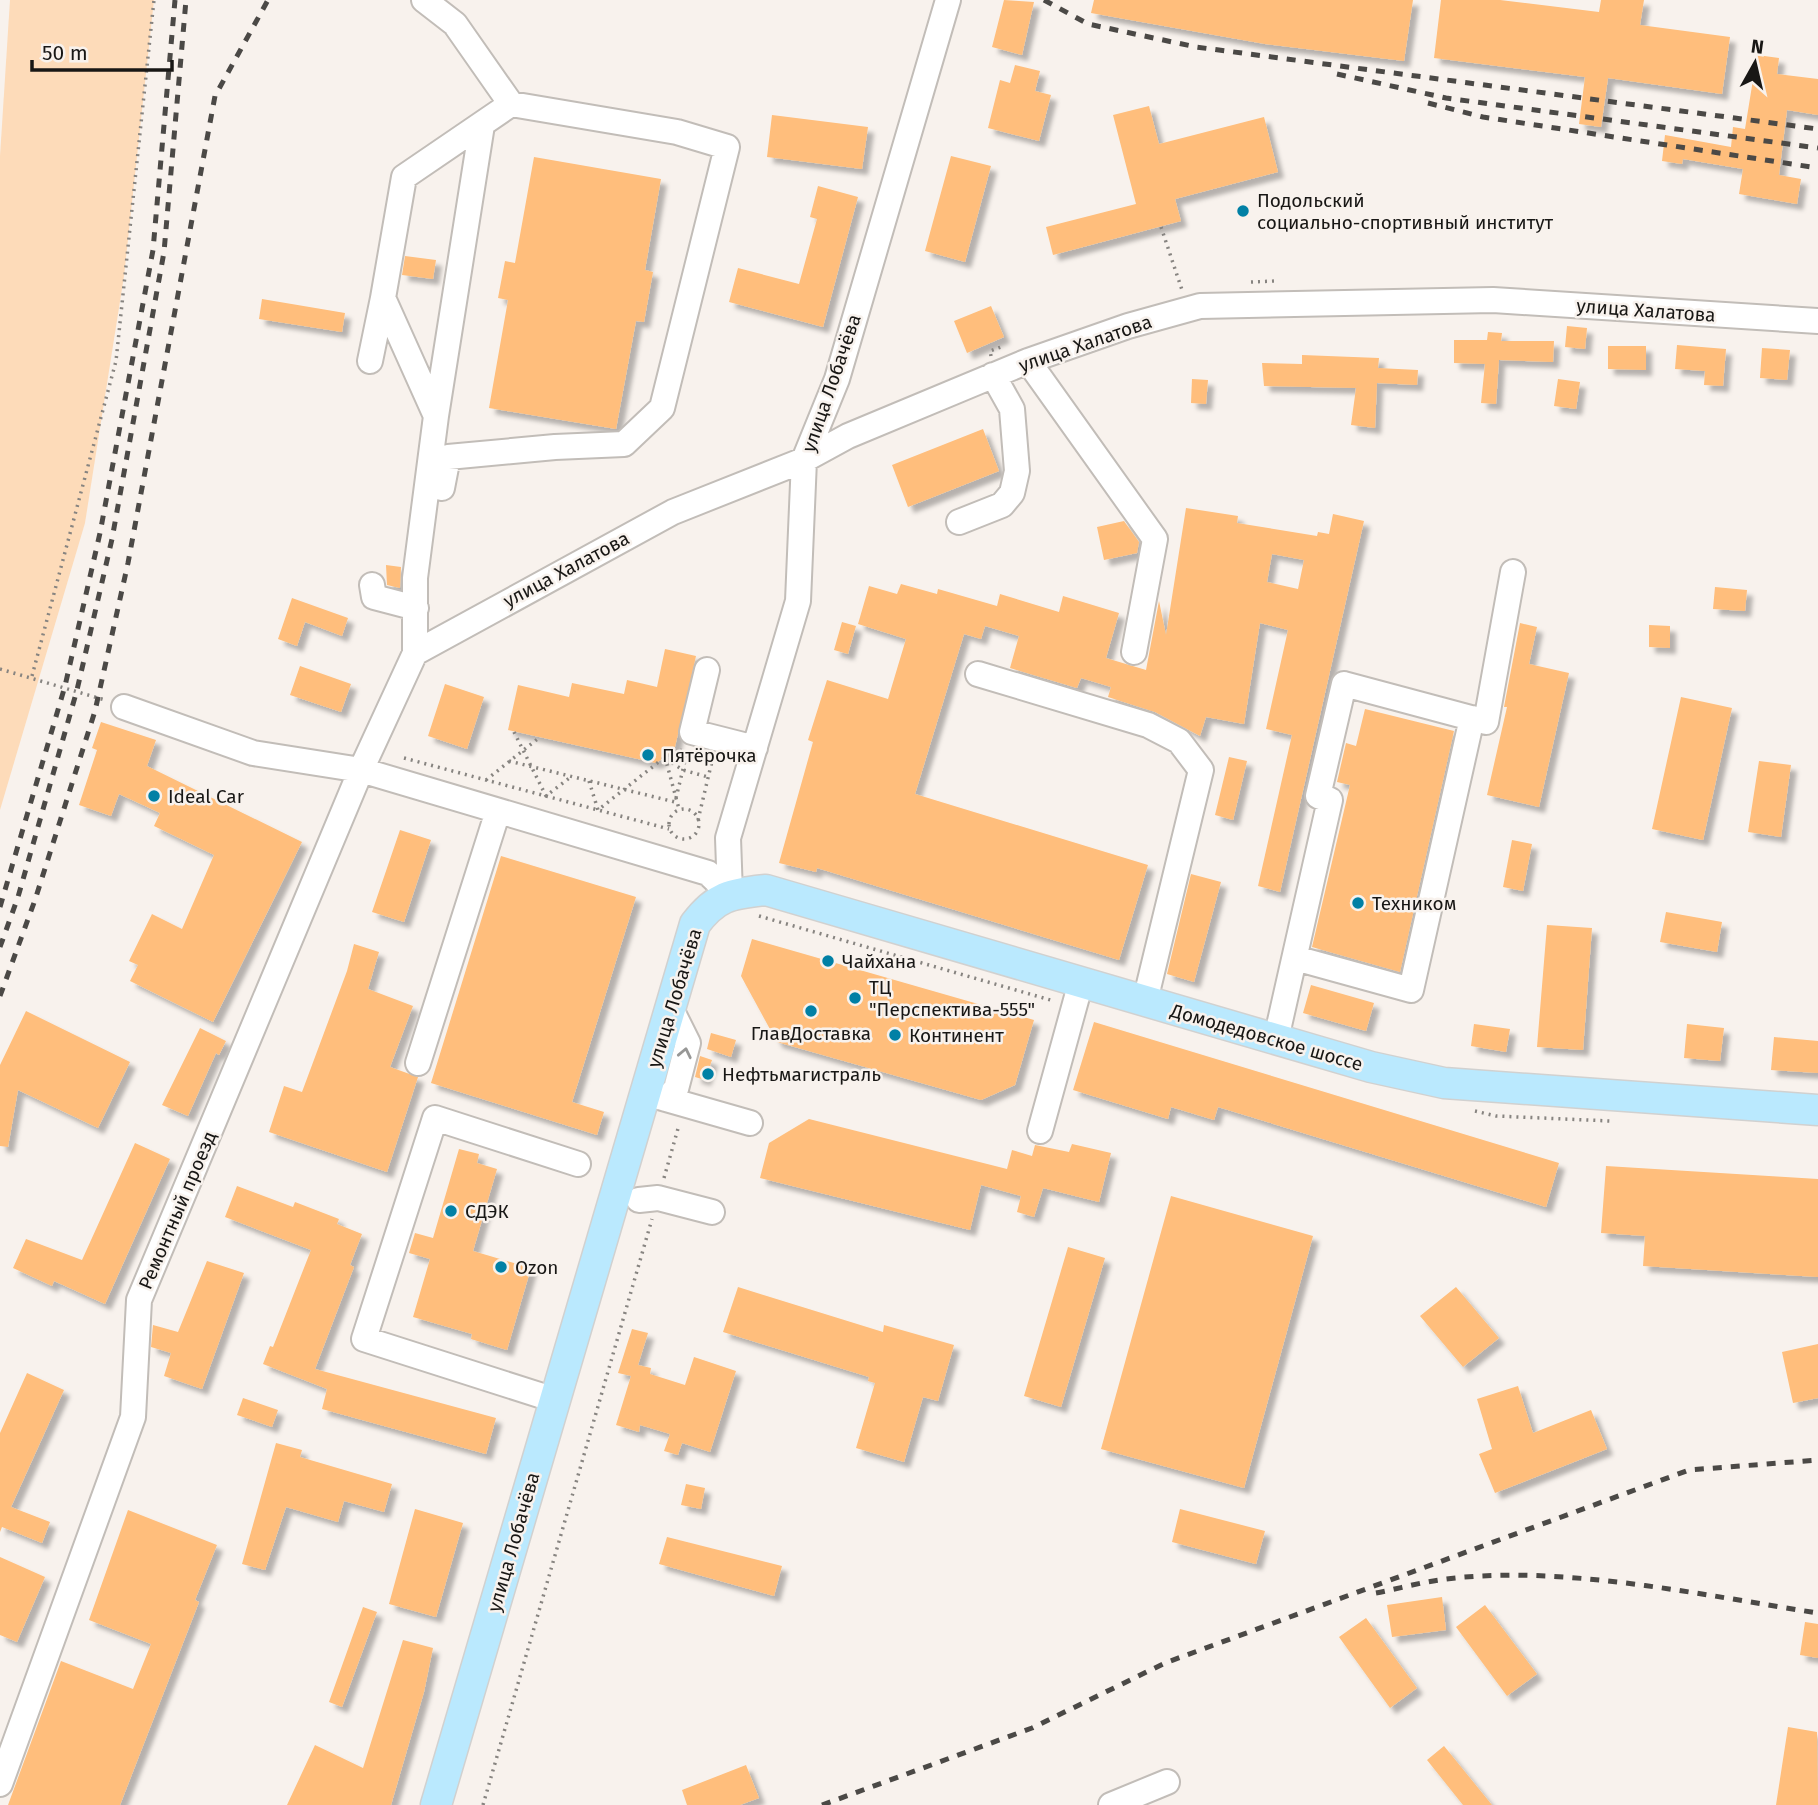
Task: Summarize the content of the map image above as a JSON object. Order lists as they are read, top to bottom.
{
  "streets": {
    "main road": ["улица Лобачёва", "Домодедовское шоссе"],
    "street": ["улица Халатова", "Ремонтный проезд"]
  },
  "crossings": [
    ["улица Халатова", "улица Лобачёва"],
    ["улица Халатова", "Ремонтный проезд"],
    ["улица Лобачёва", "Домодедовское шоссе"]
  ],
  "places": [
    "Подольский социально-спортивный институт",
    "Пятёрочка",
    "Ideal Car",
    "Техником",
    "Чайхана",
    "ТЦ \"Перспектива-555\"",
    "ГлавДоставка",
    "Континент",
    "Нефтьмагистраль",
    "СДЭК",
    "Ozon"
  ],
  "scale_bar": "50 m",
  "north": "top"
}
